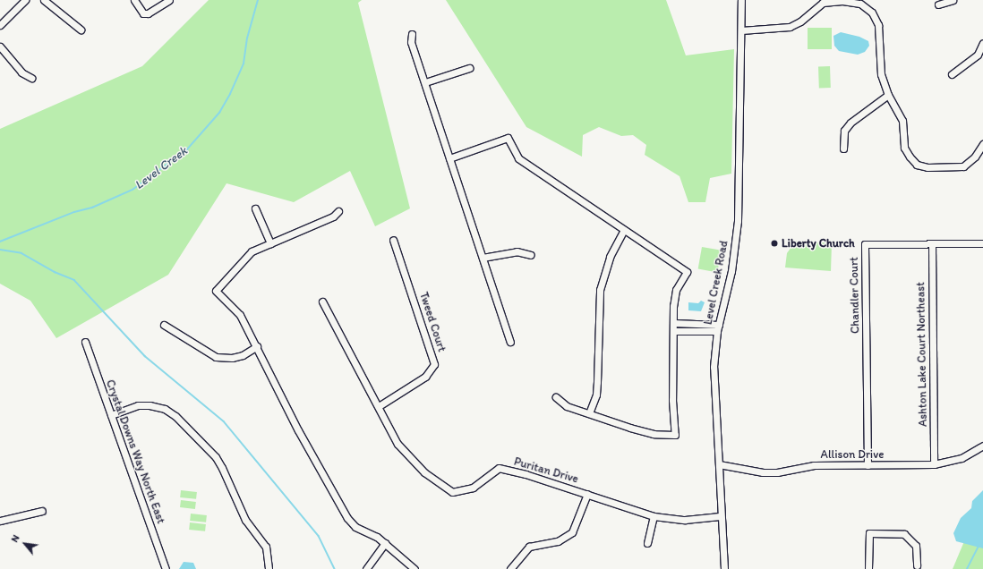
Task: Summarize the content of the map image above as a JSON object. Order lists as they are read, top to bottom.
{
  "streets": {
    "street": [
      "Level Creek Road",
      "Chandler Court",
      "Tweed Court",
      "Ashton Lake Court Northeast",
      "Crystal Downs Way North East",
      "Allison Drive",
      "Puritan Drive"
    ]
  },
  "crossings": [
    ["Level Creek Road", "Allison Drive"],
    ["Level Creek Road", "Puritan Drive"],
    ["Chandler Court", "Ashton Lake Court Northeast"],
    ["Chandler Court", "Allison Drive"],
    ["Tweed Court", "Puritan Drive"],
    ["Ashton Lake Court Northeast", "Allison Drive"]
  ],
  "water": ["Level Creek"],
  "places": ["Liberty Church"],
  "north": "top left"
}
